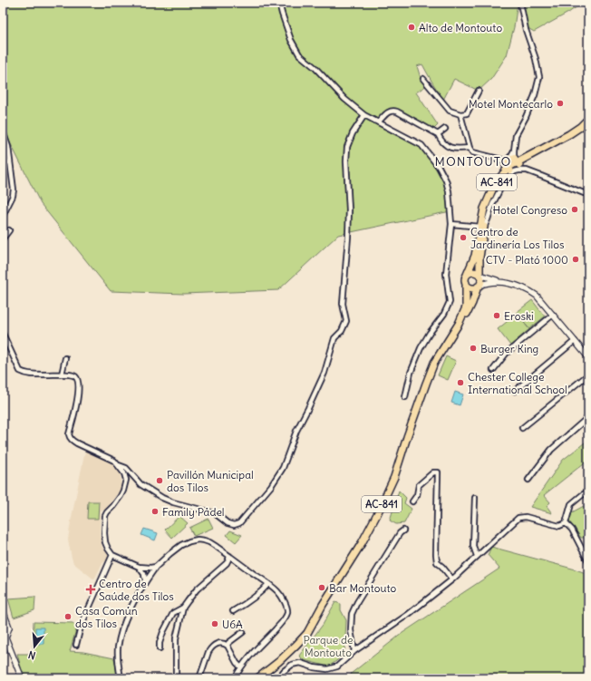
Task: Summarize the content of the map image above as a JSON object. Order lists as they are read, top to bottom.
{
  "streets": {
    "main road": ["AC-841"]
  },
  "districts": ["MONTOUTO"],
  "parks": ["Parque de Montouto"],
  "places": {
    "other": [
      "Alto de Montouto",
      "Motel Montecarlo",
      "Hotel Congreso",
      "Centro de Jardinería Los Tilos",
      "CTV - Plató 1000",
      "Eroski",
      "Burger King",
      "Chester College International School",
      "Pavillón Municipal dos Tilos",
      "Family Pádel",
      "Bar Montouto",
      "Casa Común dos Tilos",
      "U6A"
    ],
    "health": ["Centro de Saúde dos Tilos"]
  },
  "north": "bottom"
}
